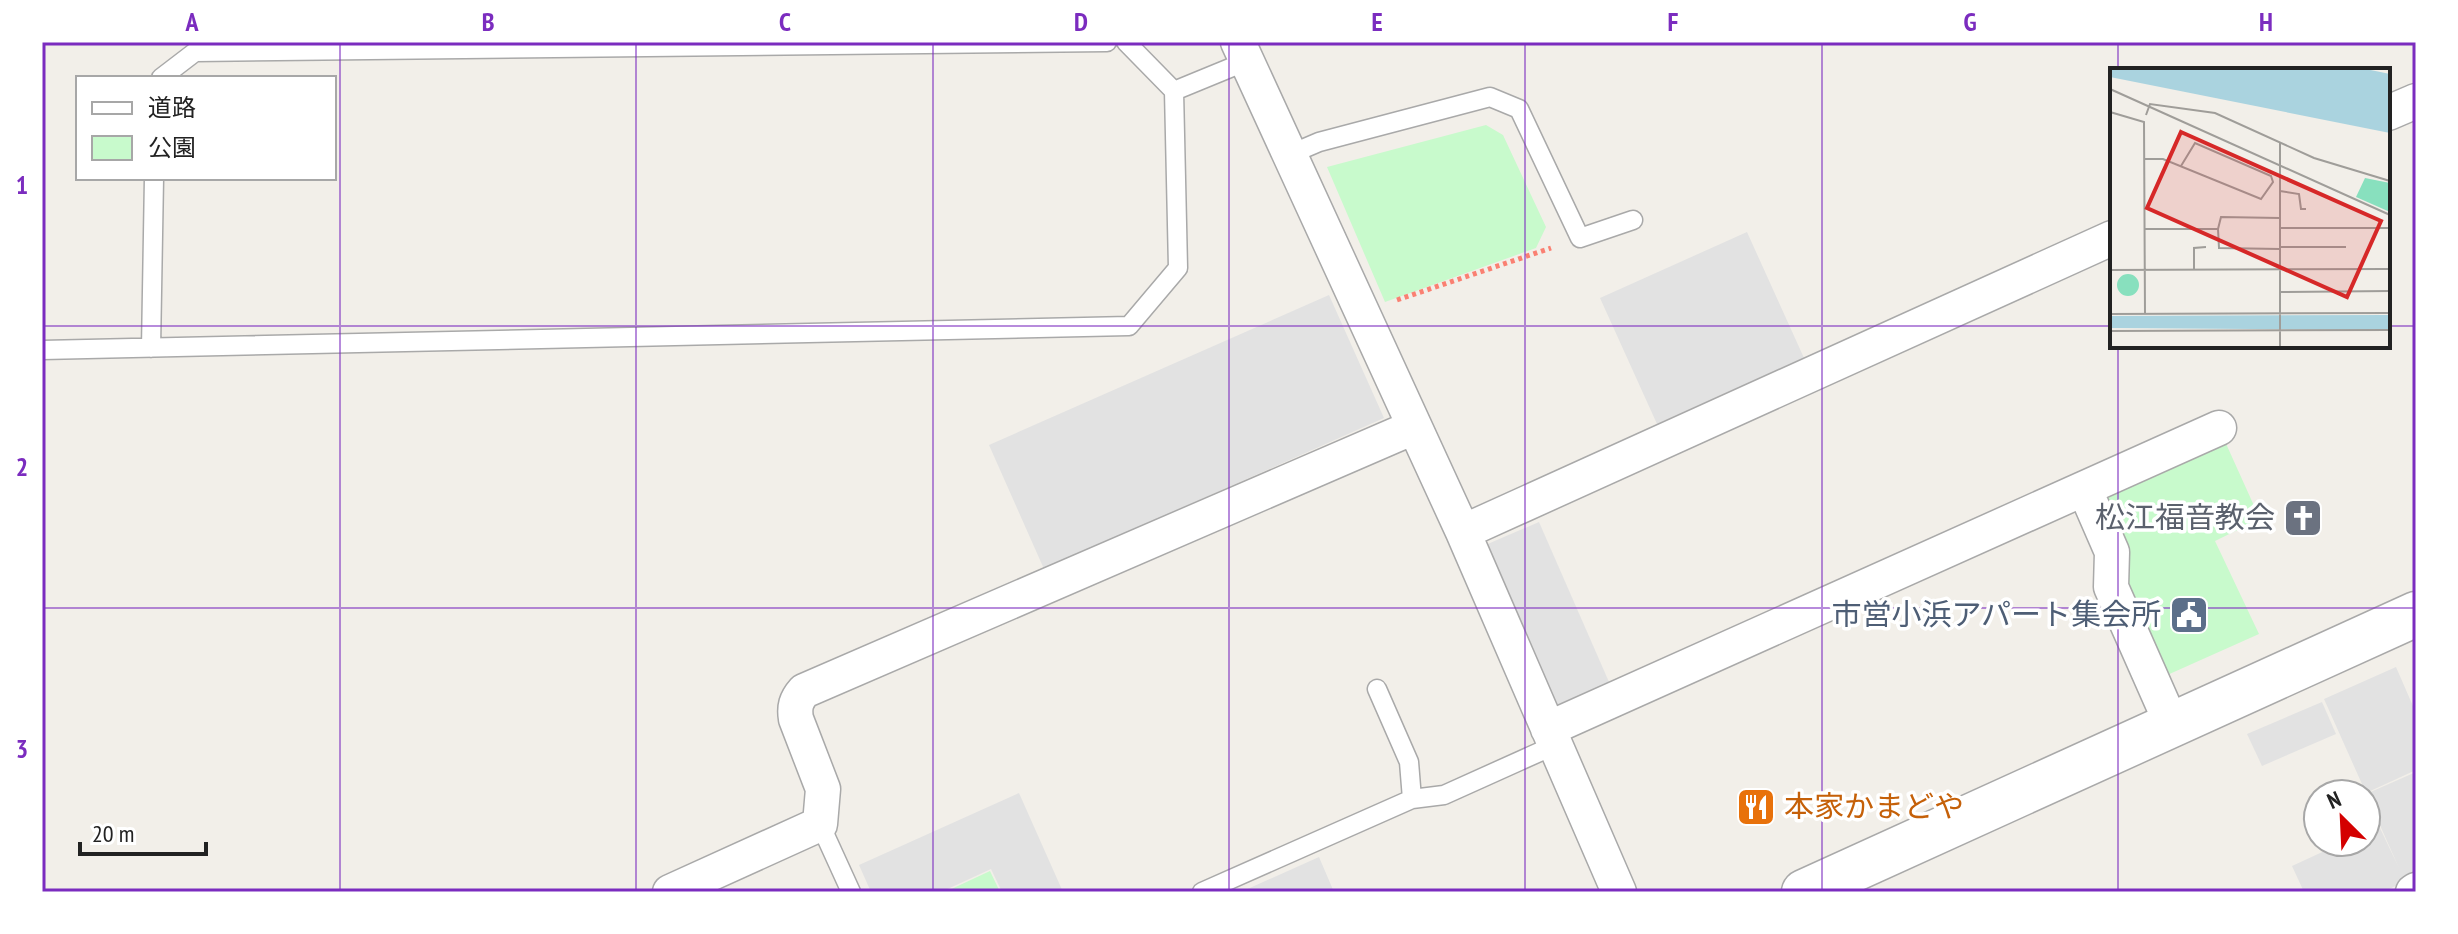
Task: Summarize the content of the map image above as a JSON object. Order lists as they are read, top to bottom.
{
  "places": {
    "church": ["松江福音教会"],
    "public building": ["市営小浜アパート集会所"],
    "restaurant": ["本家かまどや"]
  },
  "legend": ["道路", "公園"],
  "scale_bar": "20 m",
  "north": "top left",
  "grid": {
    "columns": [
      "A",
      "B",
      "C",
      "D",
      "E",
      "F",
      "G",
      "H"
    ],
    "rows": ["1", "2", "3"]
  }
}
